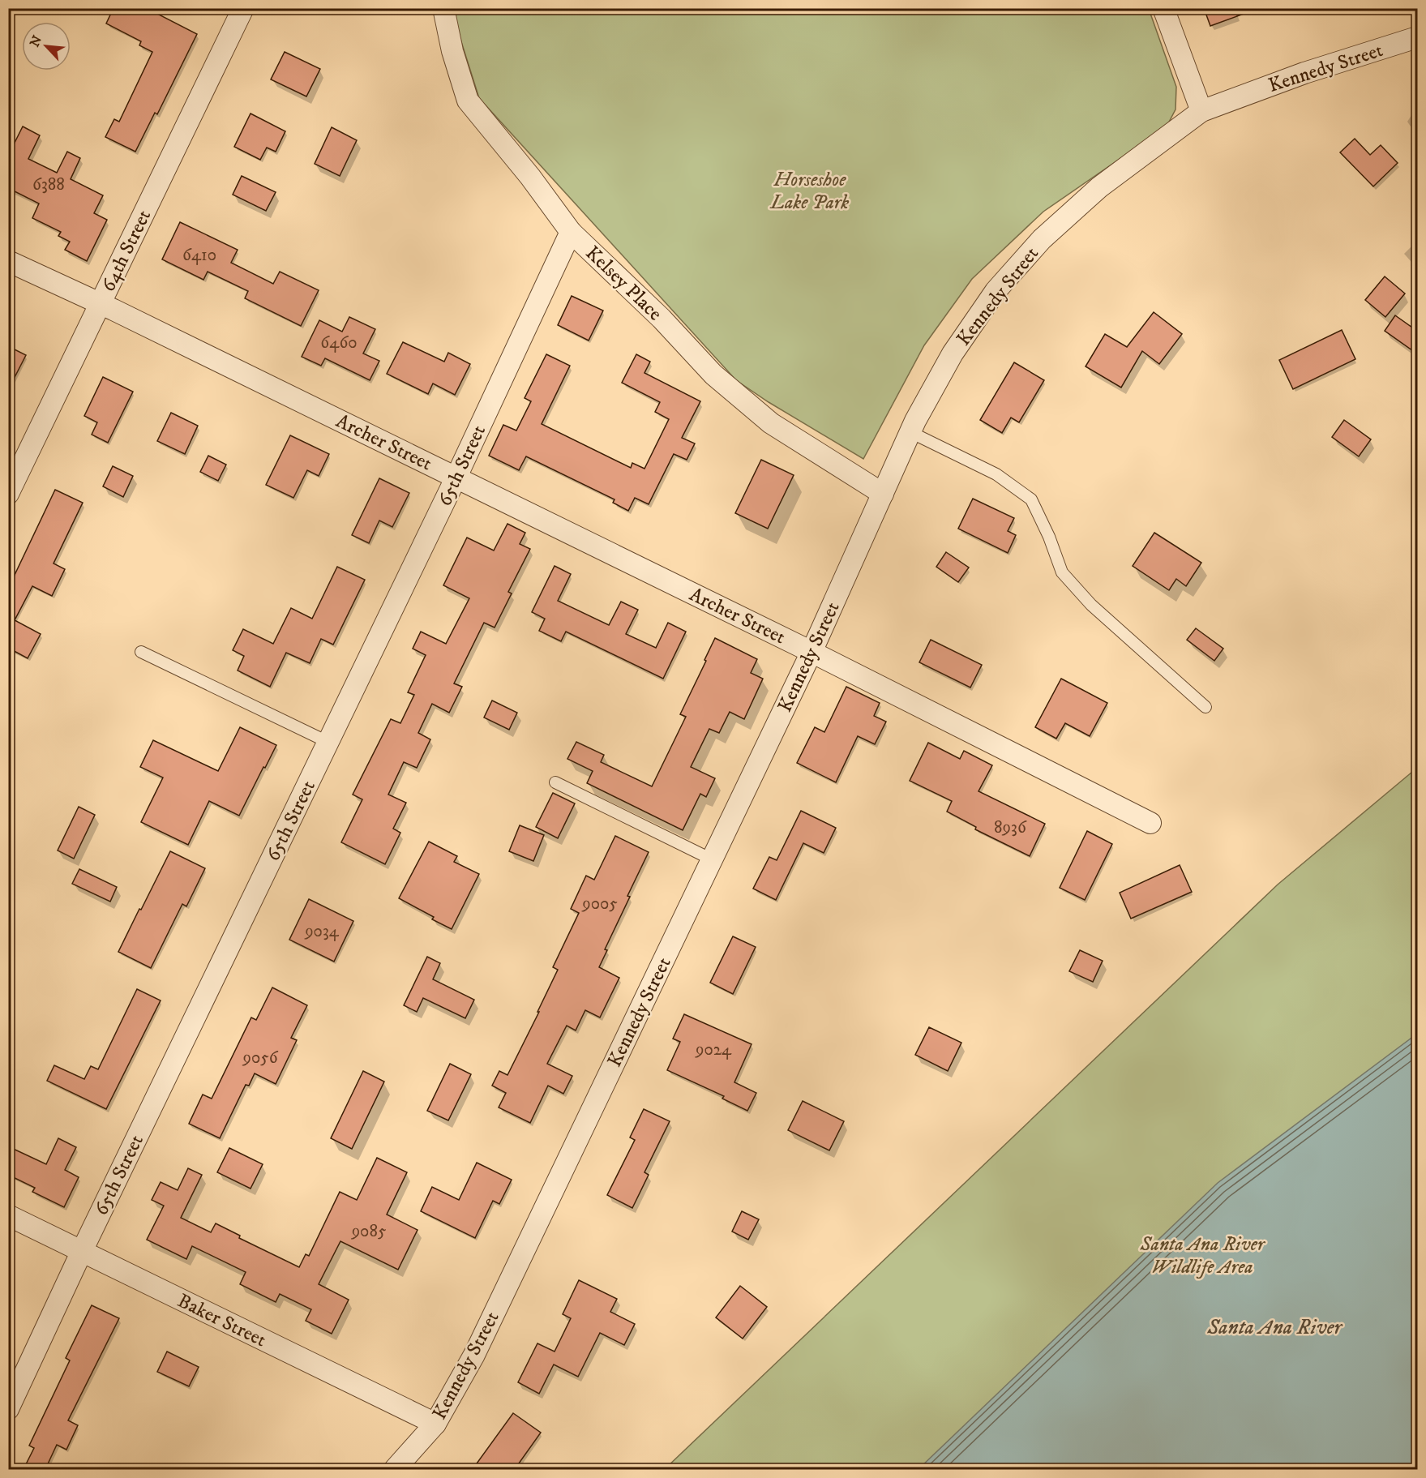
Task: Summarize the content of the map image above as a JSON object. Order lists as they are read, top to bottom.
{
  "streets": {
    "street": [
      "Kennedy Street",
      "64th Street",
      "Kelsey Place",
      "Archer Street",
      "65th Street",
      "Baker Street"
    ]
  },
  "crossings": [
    ["Kennedy Street", "Kelsey Place"],
    ["Kennedy Street", "Archer Street"],
    ["Kennedy Street", "Baker Street"],
    ["64th Street", "Archer Street"],
    ["Kelsey Place", "65th Street"],
    ["Archer Street", "65th Street"],
    ["65th Street", "Baker Street"]
  ],
  "water": ["Santa Ana River"],
  "parks": ["Horseshoe Lake Park", "Santa Ana River Wildlife Area"],
  "house_numbers": [
    "6388",
    "6410",
    "6460",
    "8936",
    "9005",
    "9034",
    "9024",
    "9056",
    "9085"
  ],
  "north": "top left"
}
